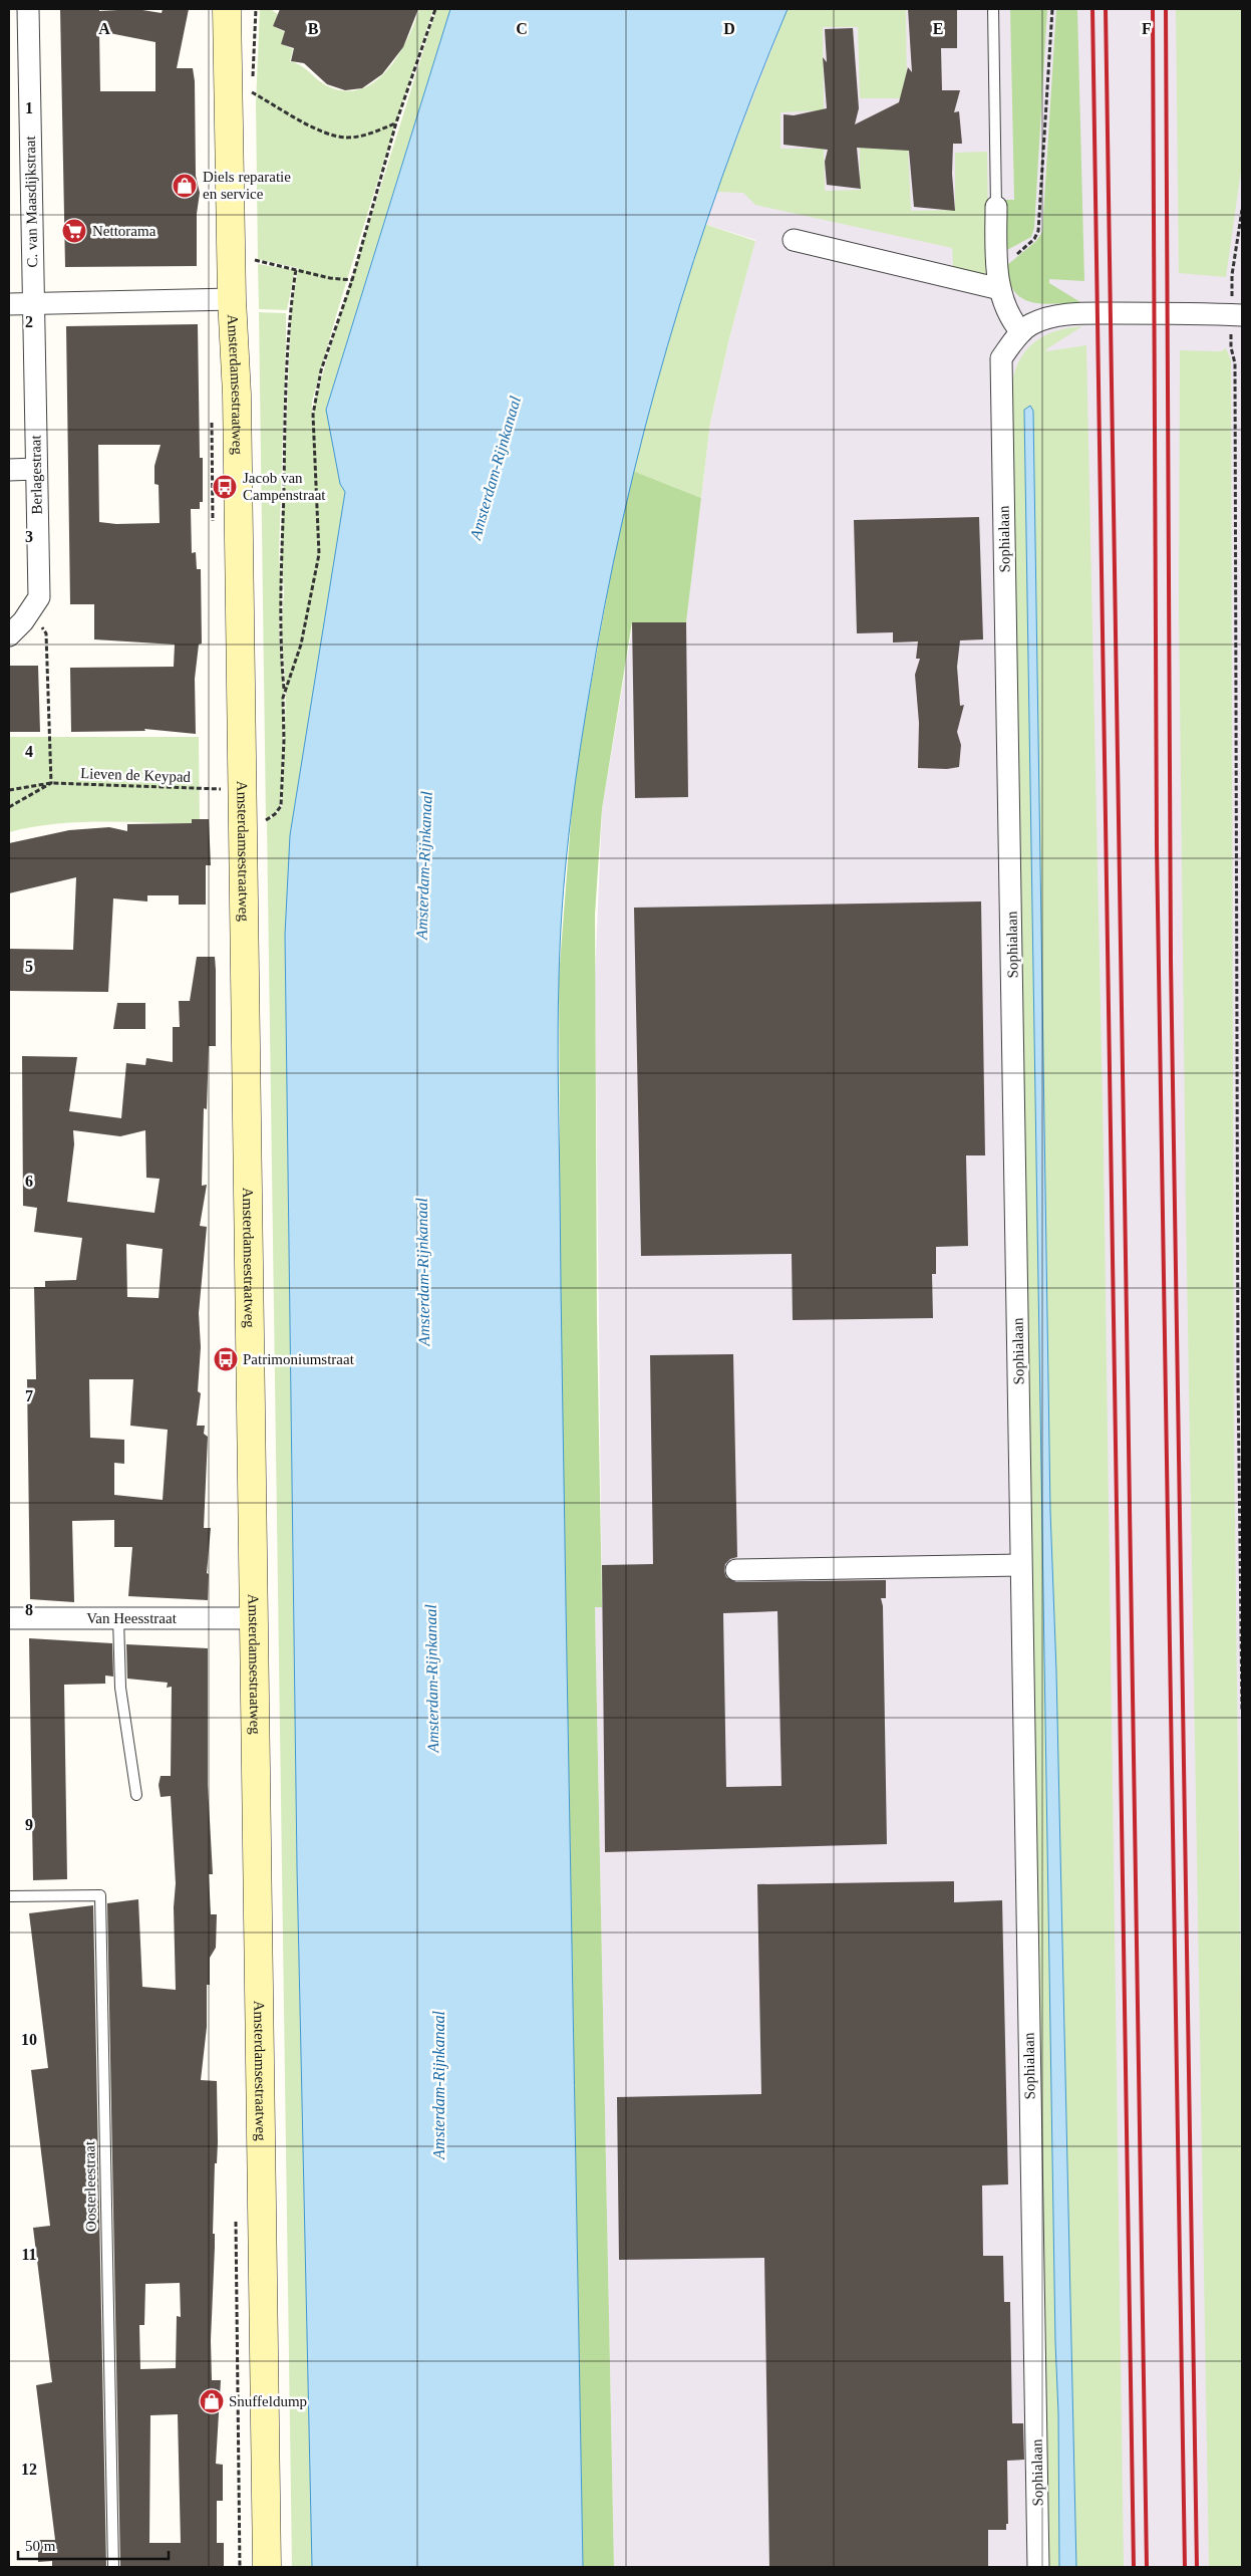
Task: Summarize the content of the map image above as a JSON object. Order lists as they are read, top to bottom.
{
  "streets": {
    "main road": ["Amsterdamsestraatweg"],
    "street": [
      "C. van Maasdijkstraat",
      "Berlagestraat",
      "Sophialaan",
      "Van Heesstraat"
    ],
    "lane": ["Oosterleestraat"],
    "path": ["Lieven de Keypad"]
  },
  "crossings": [
    ["C. van Maasdijkstraat", "Berlagestraat"],
    ["Amsterdamsestraatweg", "Lieven de Keypad"],
    ["Amsterdamsestraatweg", "Van Heesstraat"]
  ],
  "water": ["Amsterdam-Rijnkanaal"],
  "places": {
    "shop": ["Diels reparatie en service", "Snuffeldump"],
    "supermarket": ["Nettorama"],
    "bus stop": ["Jacob van Campenstraat", "Patrimoniumstraat"]
  },
  "scale_bar": "50 m",
  "grid": {
    "columns": [
      "A",
      "B",
      "C",
      "D",
      "E",
      "F"
    ],
    "rows": [
      "1",
      "2",
      "3",
      "4",
      "5",
      "6",
      "7",
      "8",
      "9",
      "10",
      "11",
      "12"
    ]
  }
}
